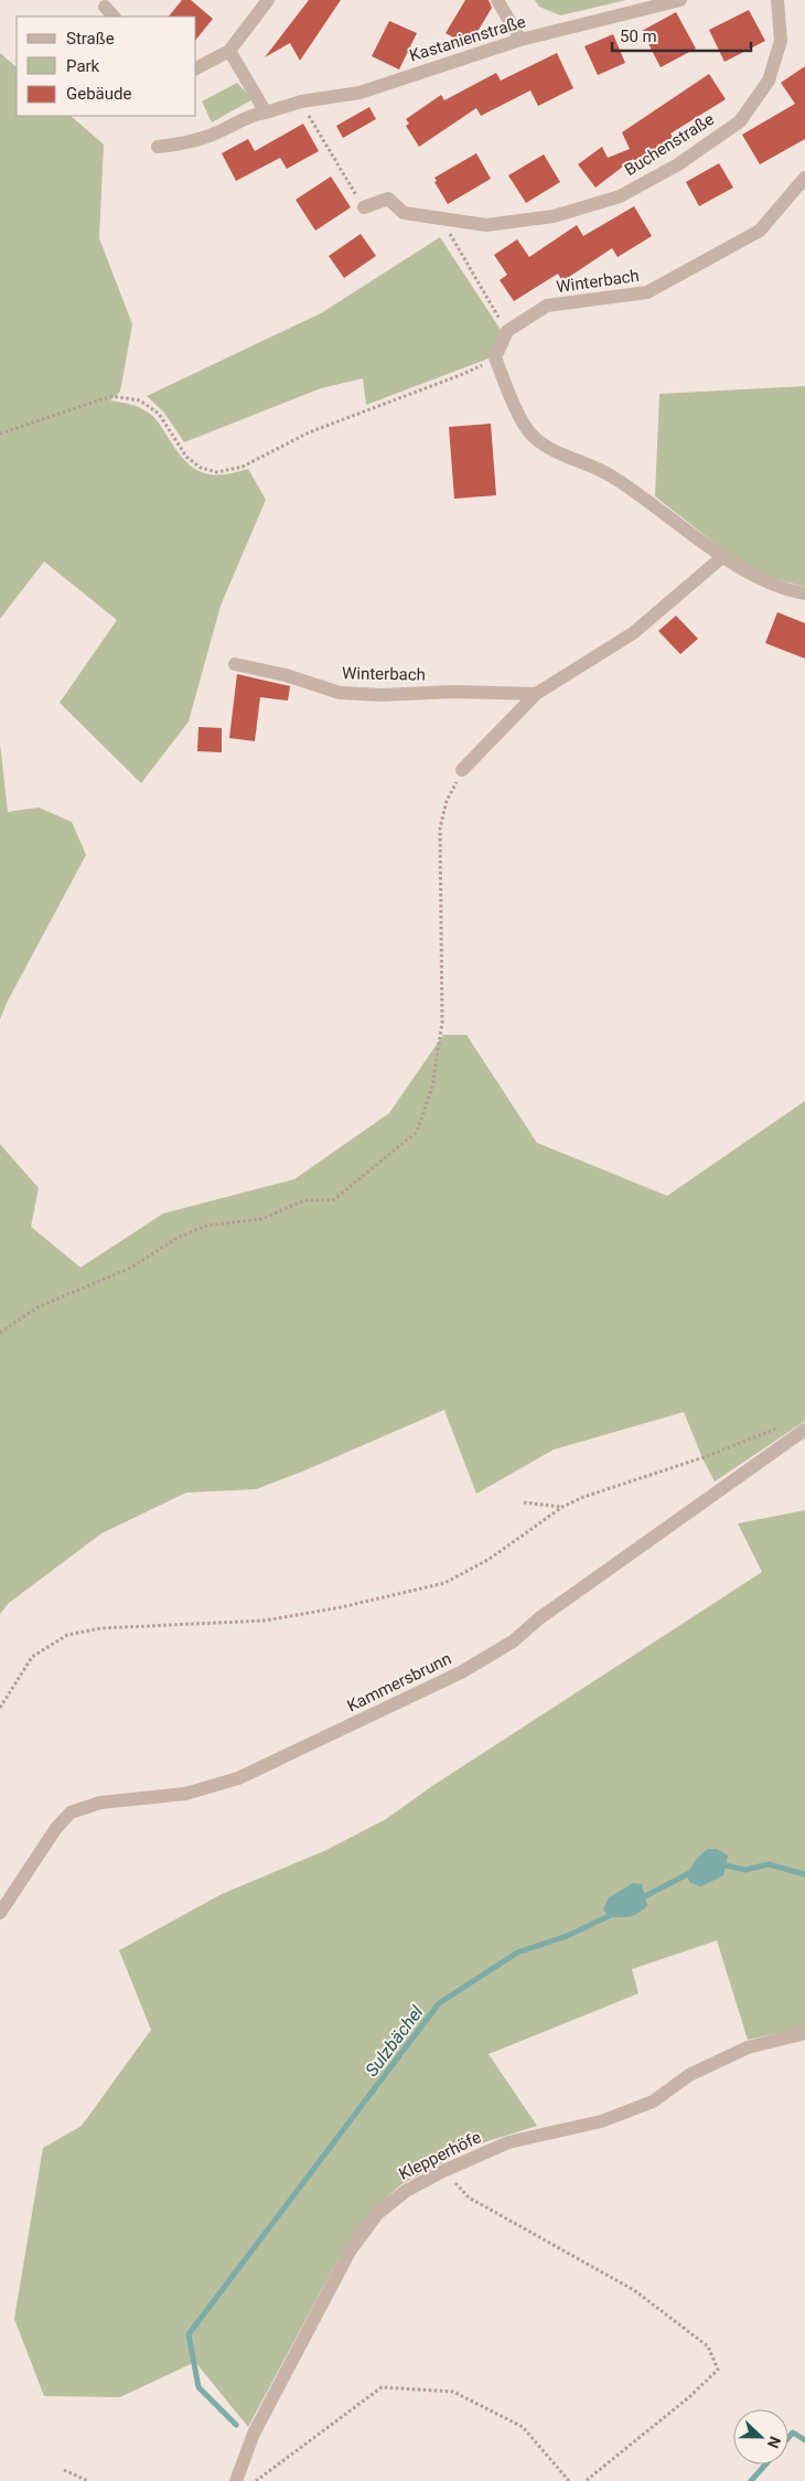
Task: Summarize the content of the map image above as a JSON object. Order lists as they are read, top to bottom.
{
  "streets": {
    "street": [
      "Kastanienstraße",
      "Buchenstraße",
      "Winterbach",
      "Kammersbrunn",
      "Klepperhöfe"
    ]
  },
  "water": ["Sulzbächel"],
  "legend": ["Straße", "Park", "Gebäude"],
  "scale_bar": "50 m",
  "north": "right"
}
